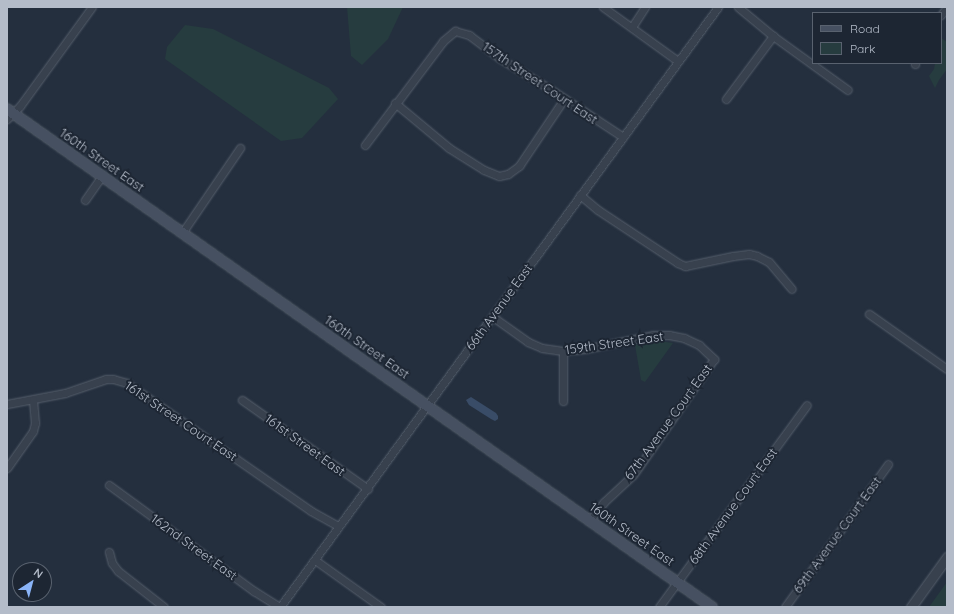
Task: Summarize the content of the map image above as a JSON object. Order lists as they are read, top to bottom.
{
  "streets": {
    "main road": ["160th Street East"],
    "street": [
      "157th Street Court East",
      "66th Avenue East",
      "159th Street East",
      "161st Street Court East",
      "67th Avenue Court East",
      "161st Street East",
      "68th Avenue Court East",
      "69th Avenue Court East",
      "162nd Street East"
    ]
  },
  "crossings": [
    ["157th Street Court East", "66th Avenue East"],
    ["160th Street East", "66th Avenue East"],
    ["160th Street East", "67th Avenue Court East"],
    ["160th Street East", "68th Avenue Court East"],
    ["66th Avenue East", "159th Street East"],
    ["66th Avenue East", "161st Street Court East"],
    ["66th Avenue East", "161st Street East"],
    ["66th Avenue East", "162nd Street East"],
    ["159th Street East", "67th Avenue Court East"]
  ],
  "legend": ["Road", "Park"],
  "north": "top right"
}
